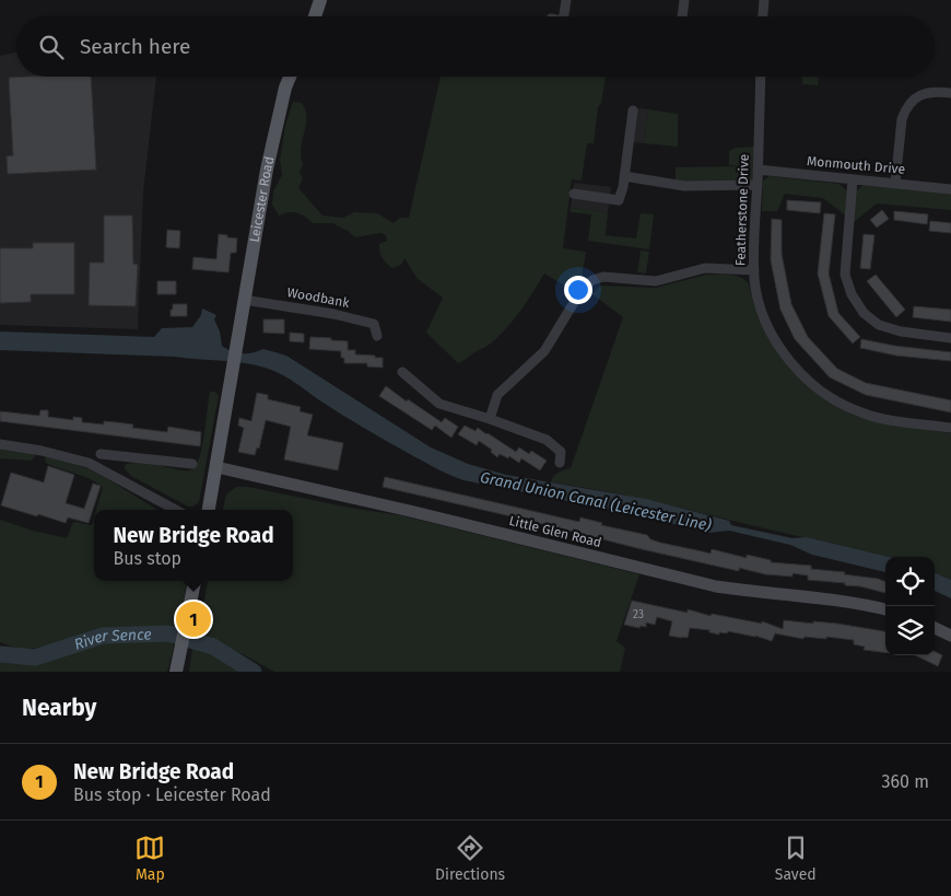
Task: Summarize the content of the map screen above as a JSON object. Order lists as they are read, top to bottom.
{
  "streets": {
    "main road": ["Leicester Road", "Little Glen Road"],
    "street": ["Monmouth Drive", "Featherstone Drive", "Woodbank"]
  },
  "crossings": [
    ["Monmouth Drive", "Featherstone Drive"],
    ["Leicester Road", "Woodbank"],
    ["Leicester Road", "Little Glen Road"]
  ],
  "water": ["Grand Union Canal (Leicester Line)", "River Sence"],
  "house_numbers": ["23"],
  "page": {
    "search": "Search here",
    "popup": ["New Bridge Road", "Bus stop"],
    "pins": "1",
    "heading": "Nearby",
    "list": [
      {
        "mark": "1",
        "name": "New Bridge Road",
        "note": "Bus stop · Leicester Road",
        "value": "360 m"
      }
    ],
    "nav": ["Map", "Directions", "Saved"]
  }
}
